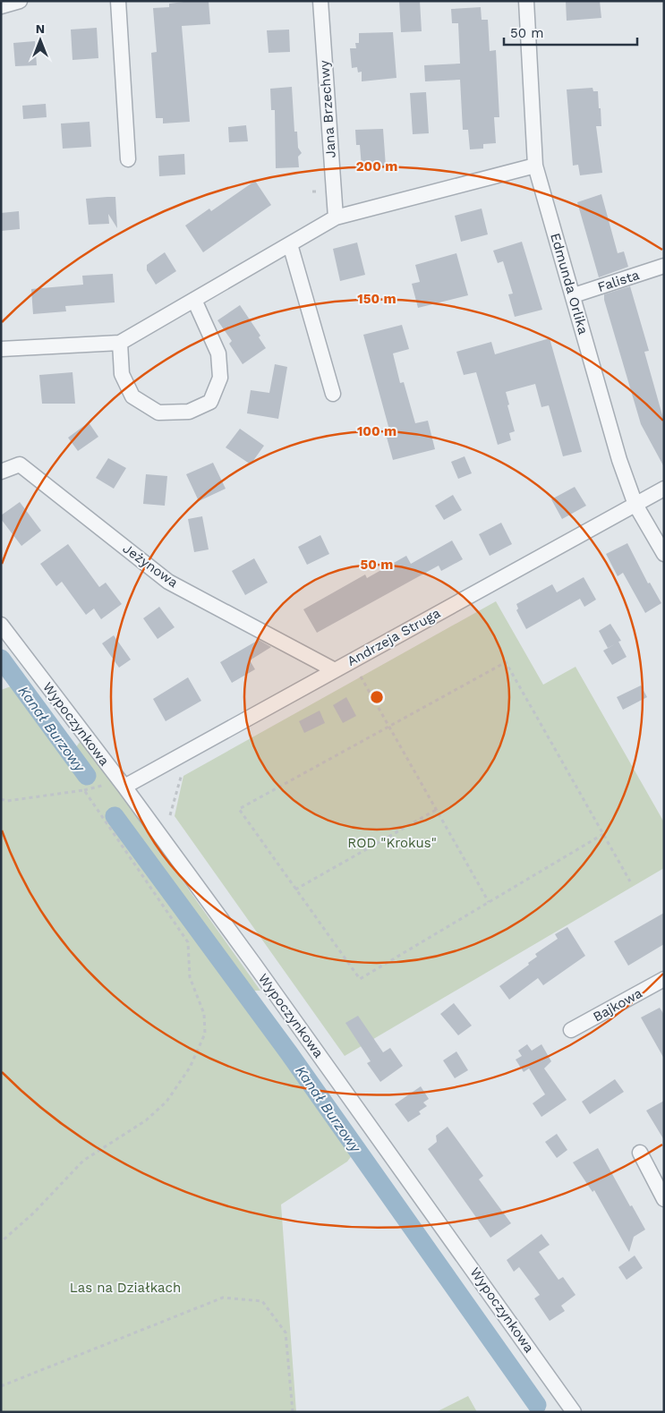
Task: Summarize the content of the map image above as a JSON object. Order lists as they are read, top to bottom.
{
  "streets": {
    "street": [
      "Jana Brzechwy",
      "Falista",
      "Edmunda Orlika",
      "Jeżynowa",
      "Andrzeja Struga",
      "Wypoczynkowa",
      "Bajkowa"
    ]
  },
  "crossings": [
    ["Falista", "Edmunda Orlika"],
    ["Edmunda Orlika", "Andrzeja Struga"],
    ["Jeżynowa", "Andrzeja Struga"],
    ["Andrzeja Struga", "Wypoczynkowa"]
  ],
  "water": ["Kanał Burzowy"],
  "parks": ["ROD \"Krokus\"", "Las na Działkach"],
  "scale_bar": "50 m",
  "north": "top",
  "rings": [
    "200 m",
    "150 m",
    "100 m",
    "50 m"
  ]
}
